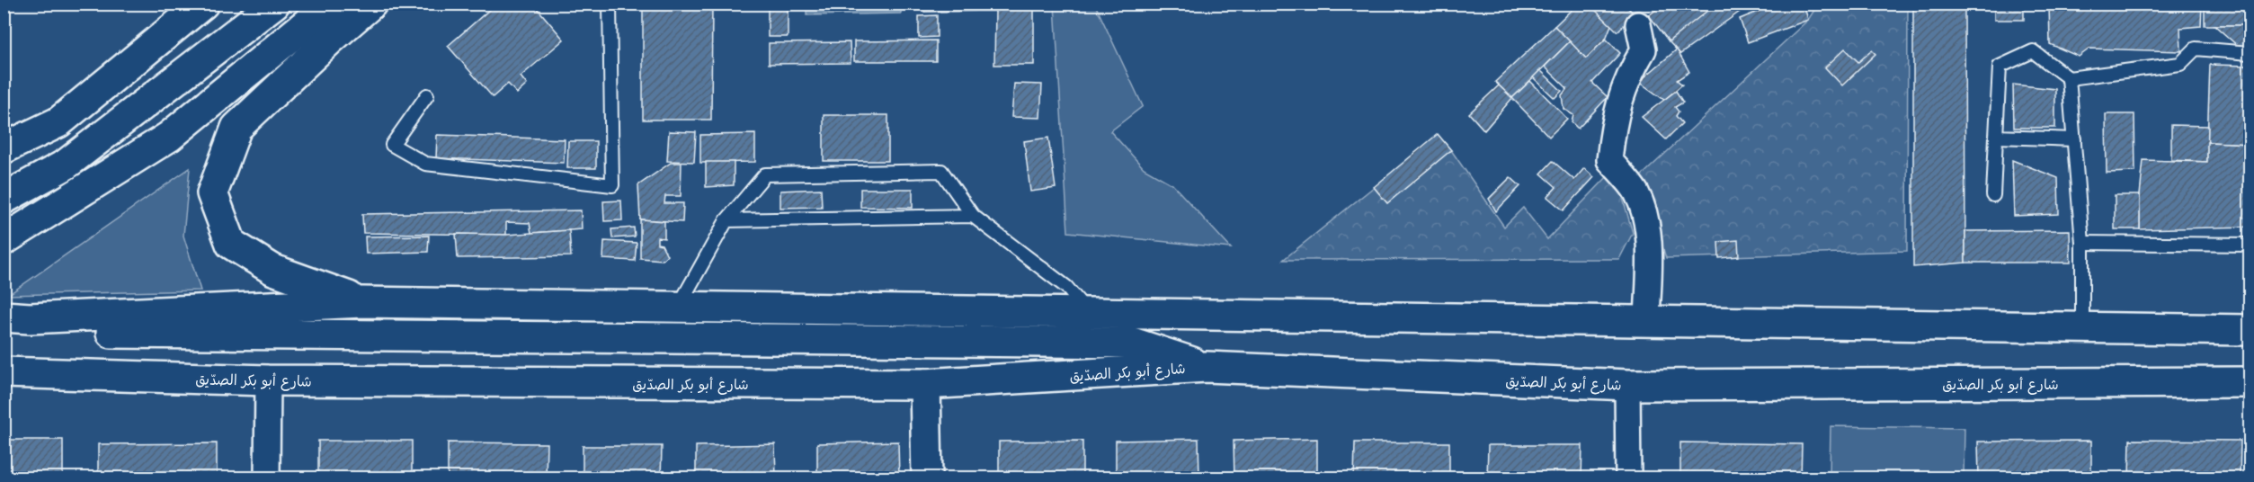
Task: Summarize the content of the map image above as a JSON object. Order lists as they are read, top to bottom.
{
  "streets": {
    "main road": ["شارع أبو بكر الصدّيق"]
  }
}
